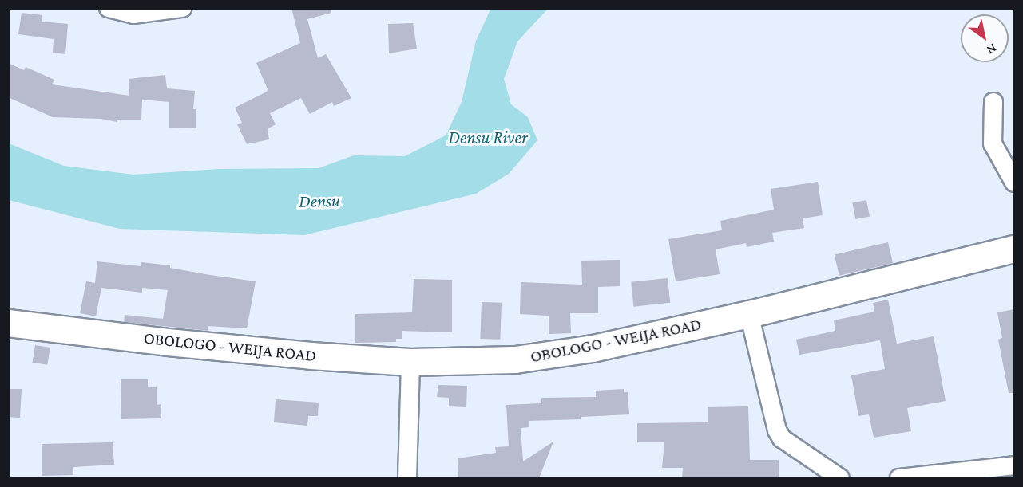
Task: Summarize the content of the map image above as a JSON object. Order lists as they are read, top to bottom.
{
  "streets": {
    "street": ["OBOLOGO - WEIJA ROAD"]
  },
  "water": ["Densu River", "Densu"],
  "north": "bottom right"
}
